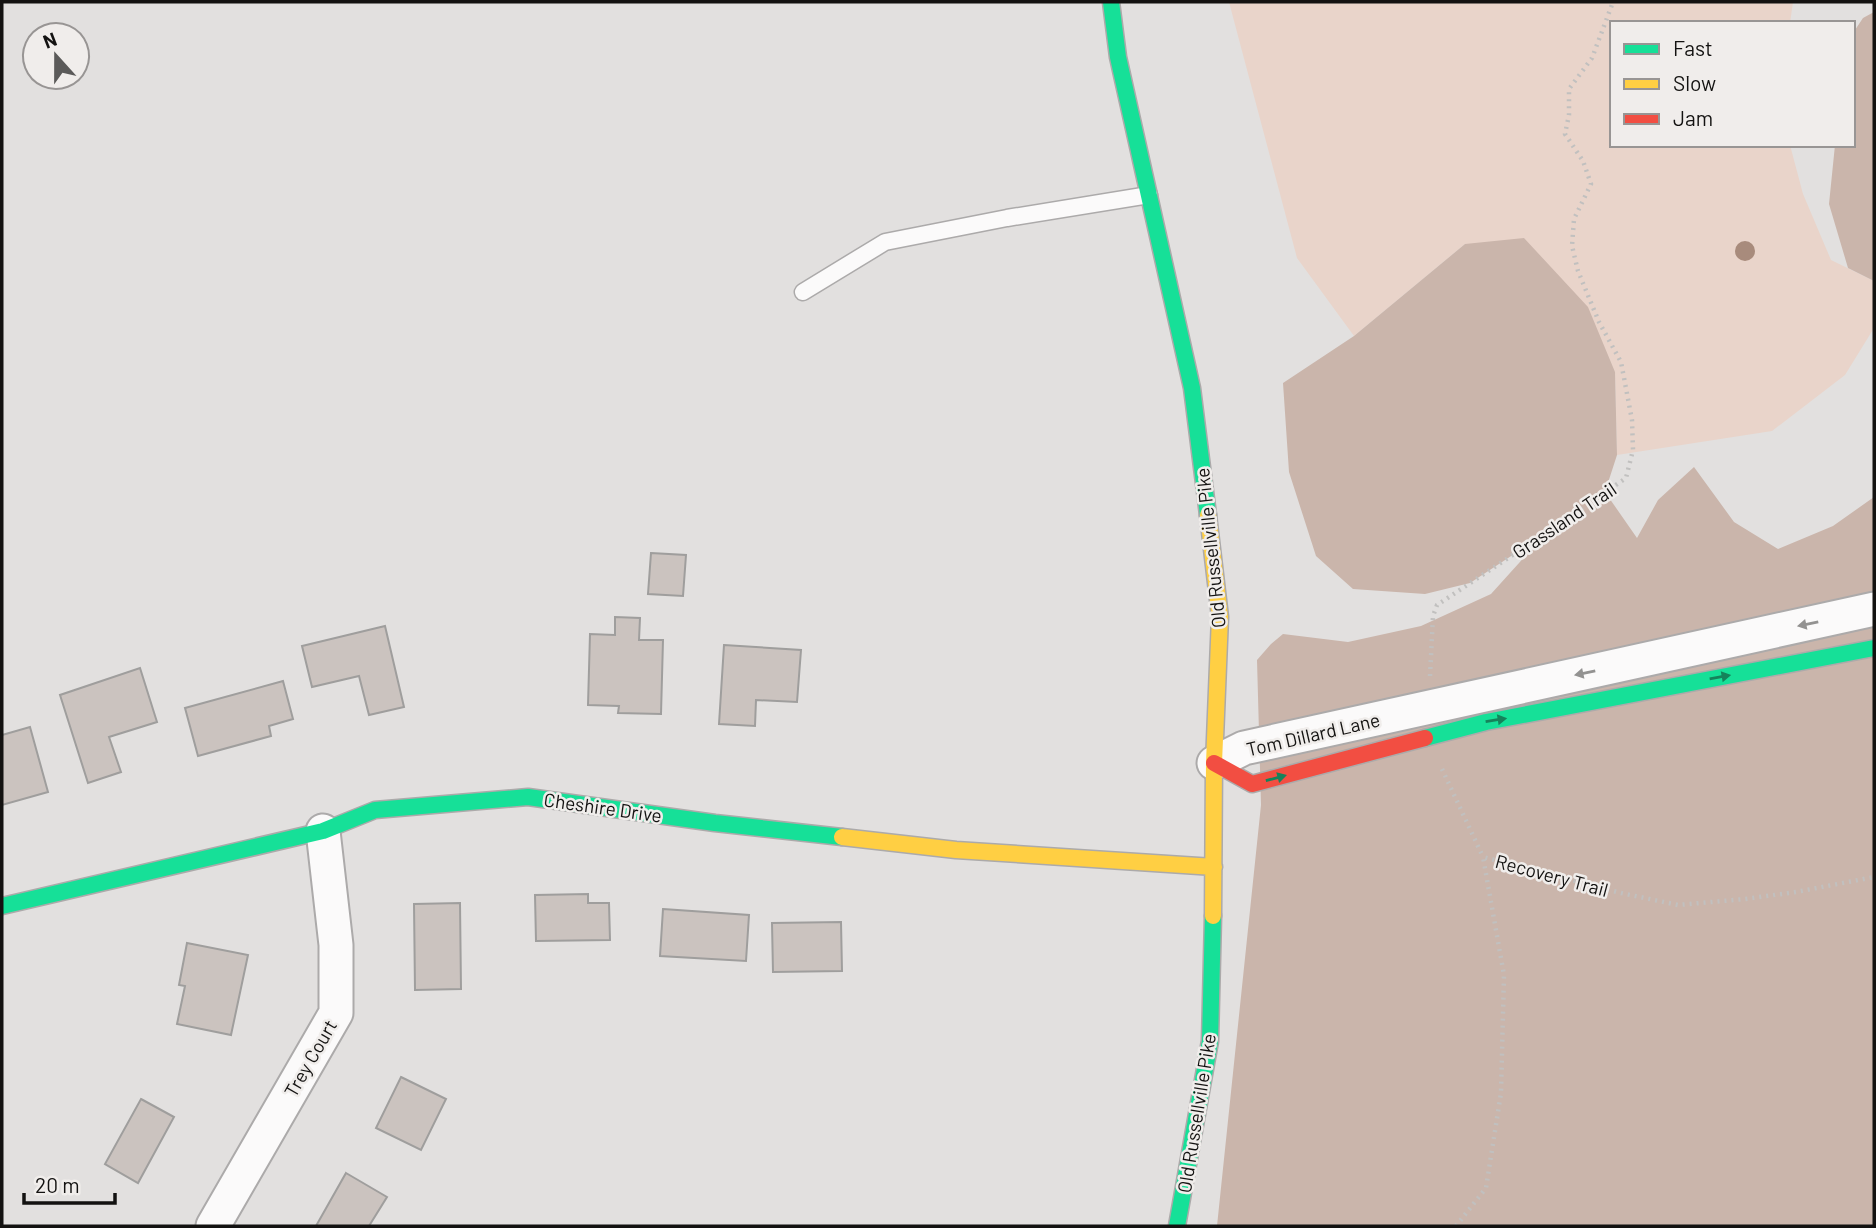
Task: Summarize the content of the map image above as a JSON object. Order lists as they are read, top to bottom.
{
  "streets": {
    "street": [
      "Old Russellville Pike",
      "Tom Dillard Lane",
      "Cheshire Drive",
      "Trey Court"
    ],
    "path": ["Grassland Trail", "Recovery Trail"]
  },
  "crossings": [
    ["Grassland Trail", "Tom Dillard Lane"],
    ["Grassland Trail", "Recovery Trail"],
    ["Old Russellville Pike", "Tom Dillard Lane"],
    ["Old Russellville Pike", "Cheshire Drive"],
    ["Cheshire Drive", "Trey Court"]
  ],
  "legend": ["Fast", "Slow", "Jam"],
  "scale_bar": "20 m",
  "north": "top"
}
